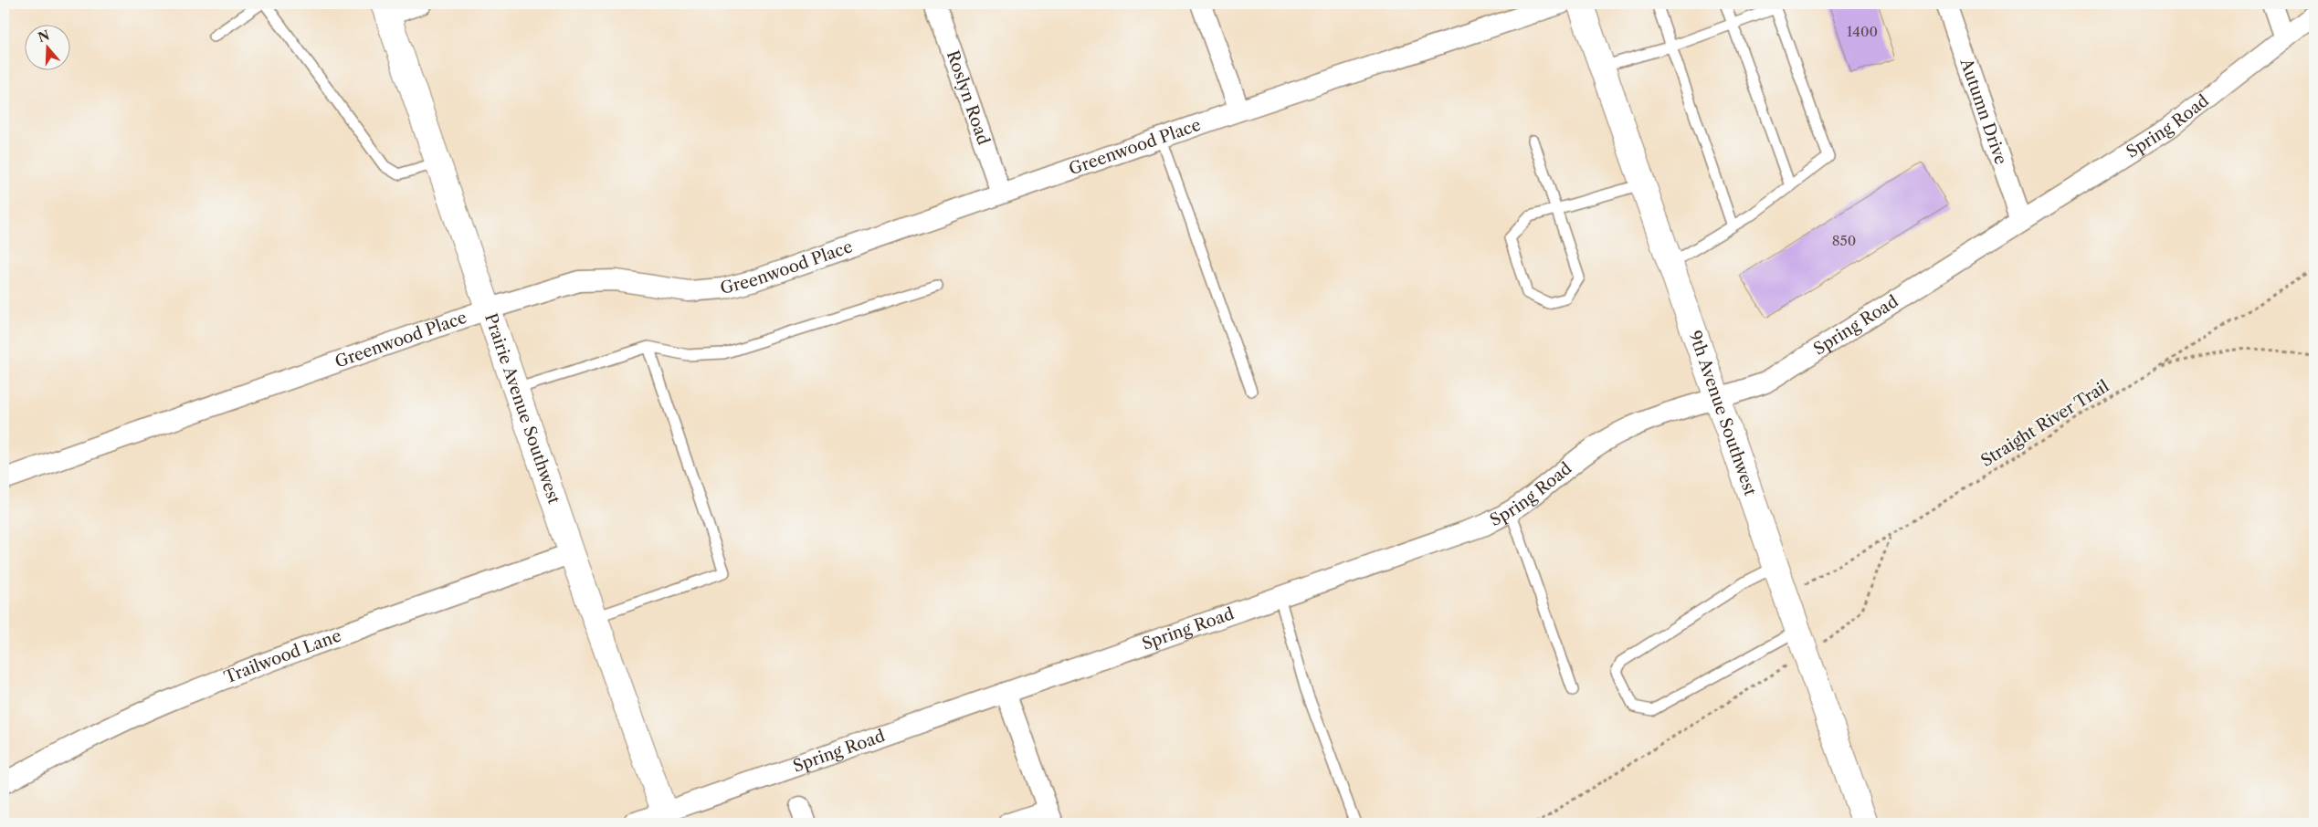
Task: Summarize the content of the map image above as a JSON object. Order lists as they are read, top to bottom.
{
  "streets": {
    "street": [
      "Roslyn Road",
      "Autumn Drive",
      "Spring Road",
      "Greenwood Place",
      "Prairie Avenue Southwest",
      "9th Avenue Southwest",
      "Trailwood Lane"
    ],
    "path": ["Straight River Trail"]
  },
  "crossings": [
    ["Roslyn Road", "Greenwood Place"],
    ["Autumn Drive", "Spring Road"],
    ["Spring Road", "Prairie Avenue Southwest"],
    ["Spring Road", "9th Avenue Southwest"],
    ["Greenwood Place", "Prairie Avenue Southwest"],
    ["Prairie Avenue Southwest", "Trailwood Lane"],
    ["9th Avenue Southwest", "Straight River Trail"]
  ],
  "house_numbers": ["1400", "850"],
  "north": "top"
}
